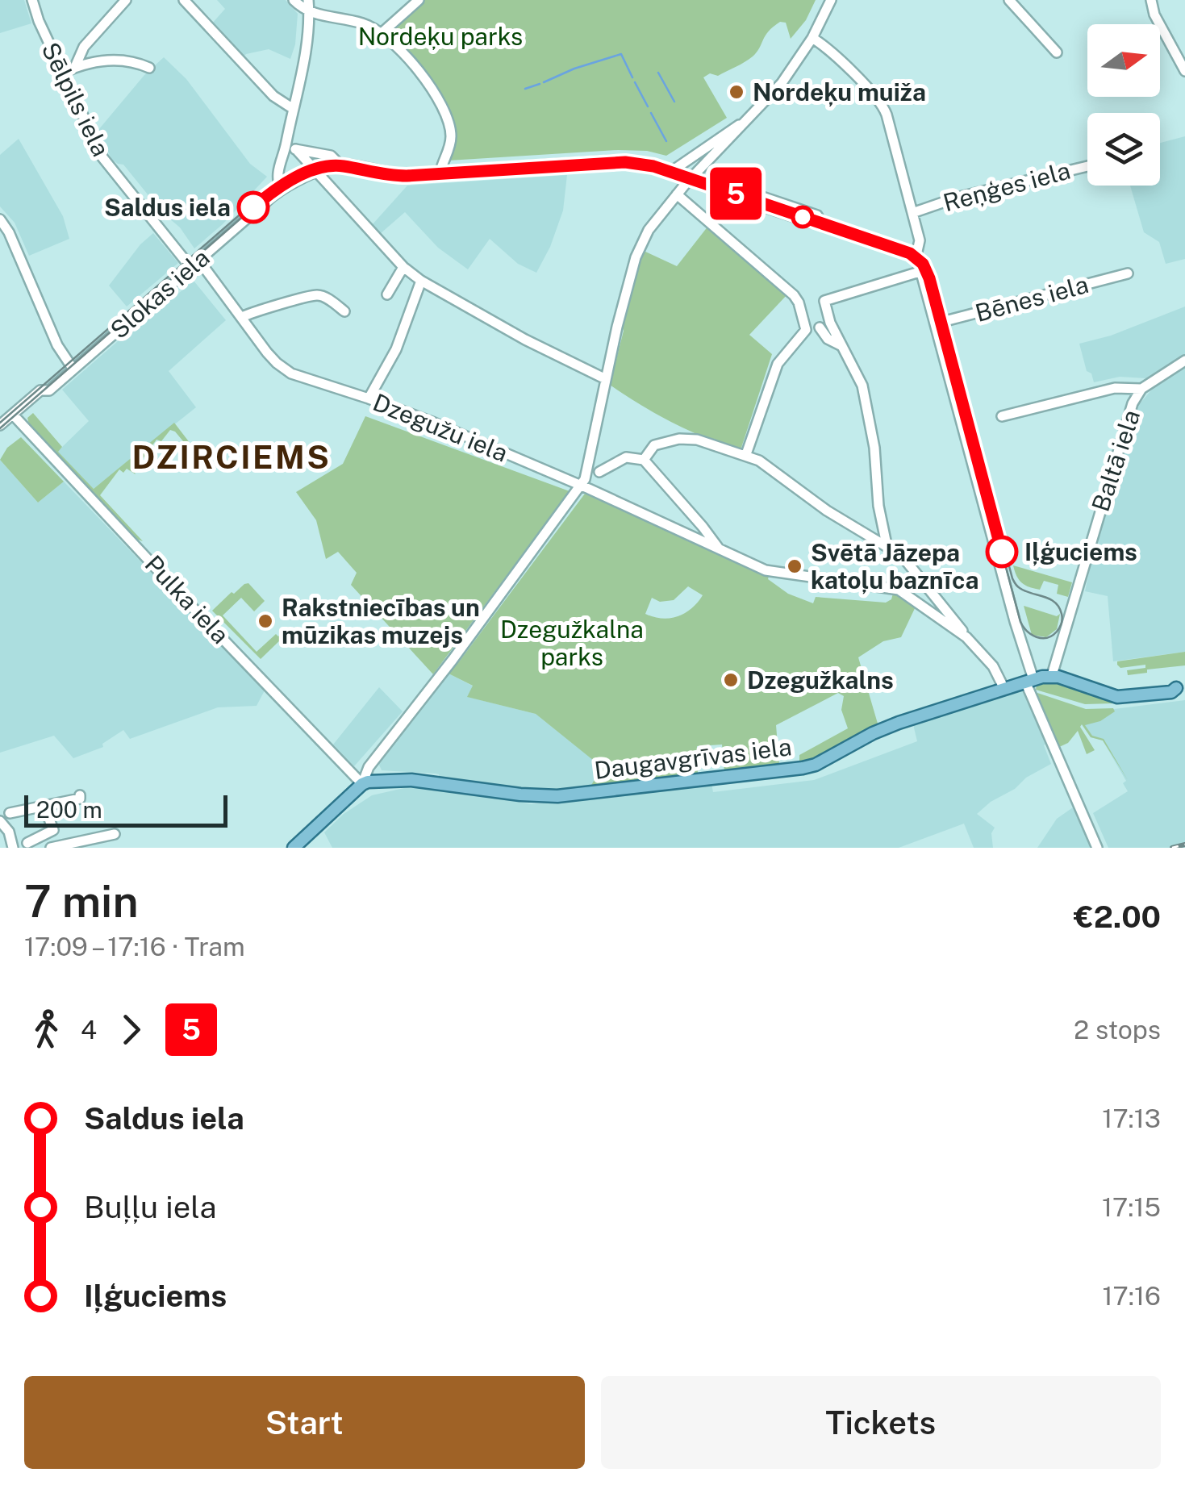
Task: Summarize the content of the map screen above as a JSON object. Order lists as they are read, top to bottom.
{
  "streets": {
    "main road": ["Daugavgrīvas iela"],
    "street": [
      "Sēlpils iela",
      "Reņģes iela",
      "Slokas iela",
      "Bēnes iela",
      "Dzegužu iela",
      "Baltā iela",
      "Pulka iela"
    ]
  },
  "crossings": [
    ["Sēlpils iela", "Slokas iela"],
    ["Sēlpils iela", "Dzegužu iela"],
    ["Slokas iela", "Dzegužu iela"],
    ["Slokas iela", "Pulka iela"],
    ["Baltā iela", "Daugavgrīvas iela"],
    ["Pulka iela", "Daugavgrīvas iela"]
  ],
  "districts": ["DZIRCIEMS"],
  "parks": ["Nordeķu parks", "Dzegužkalna parks"],
  "places": [
    "Nordeķu muiža",
    "Saldus iela",
    "Iļģuciems",
    "Svētā Jāzepa katoļu baznīca",
    "Rakstniecības un mūzikas muzejs",
    "Dzegužkalns"
  ],
  "lines": ["tram line 5"],
  "scale_bar": "200 m",
  "north": "right",
  "page": {
    "on_map": "5",
    "scale": "200 m",
    "heading": ["7 min", "17:09 – 17:16 · Tram", "€2.00"],
    "legs": ["4", "5", "2 stops"],
    "list": [
      {
        "name": "Saldus iela",
        "value": "17:13"
      },
      {
        "name": "Buļļu iela",
        "value": "17:15"
      },
      {
        "name": "Iļģuciems",
        "value": "17:16"
      }
    ],
    "buttons": ["Start", "Tickets"]
  }
}
